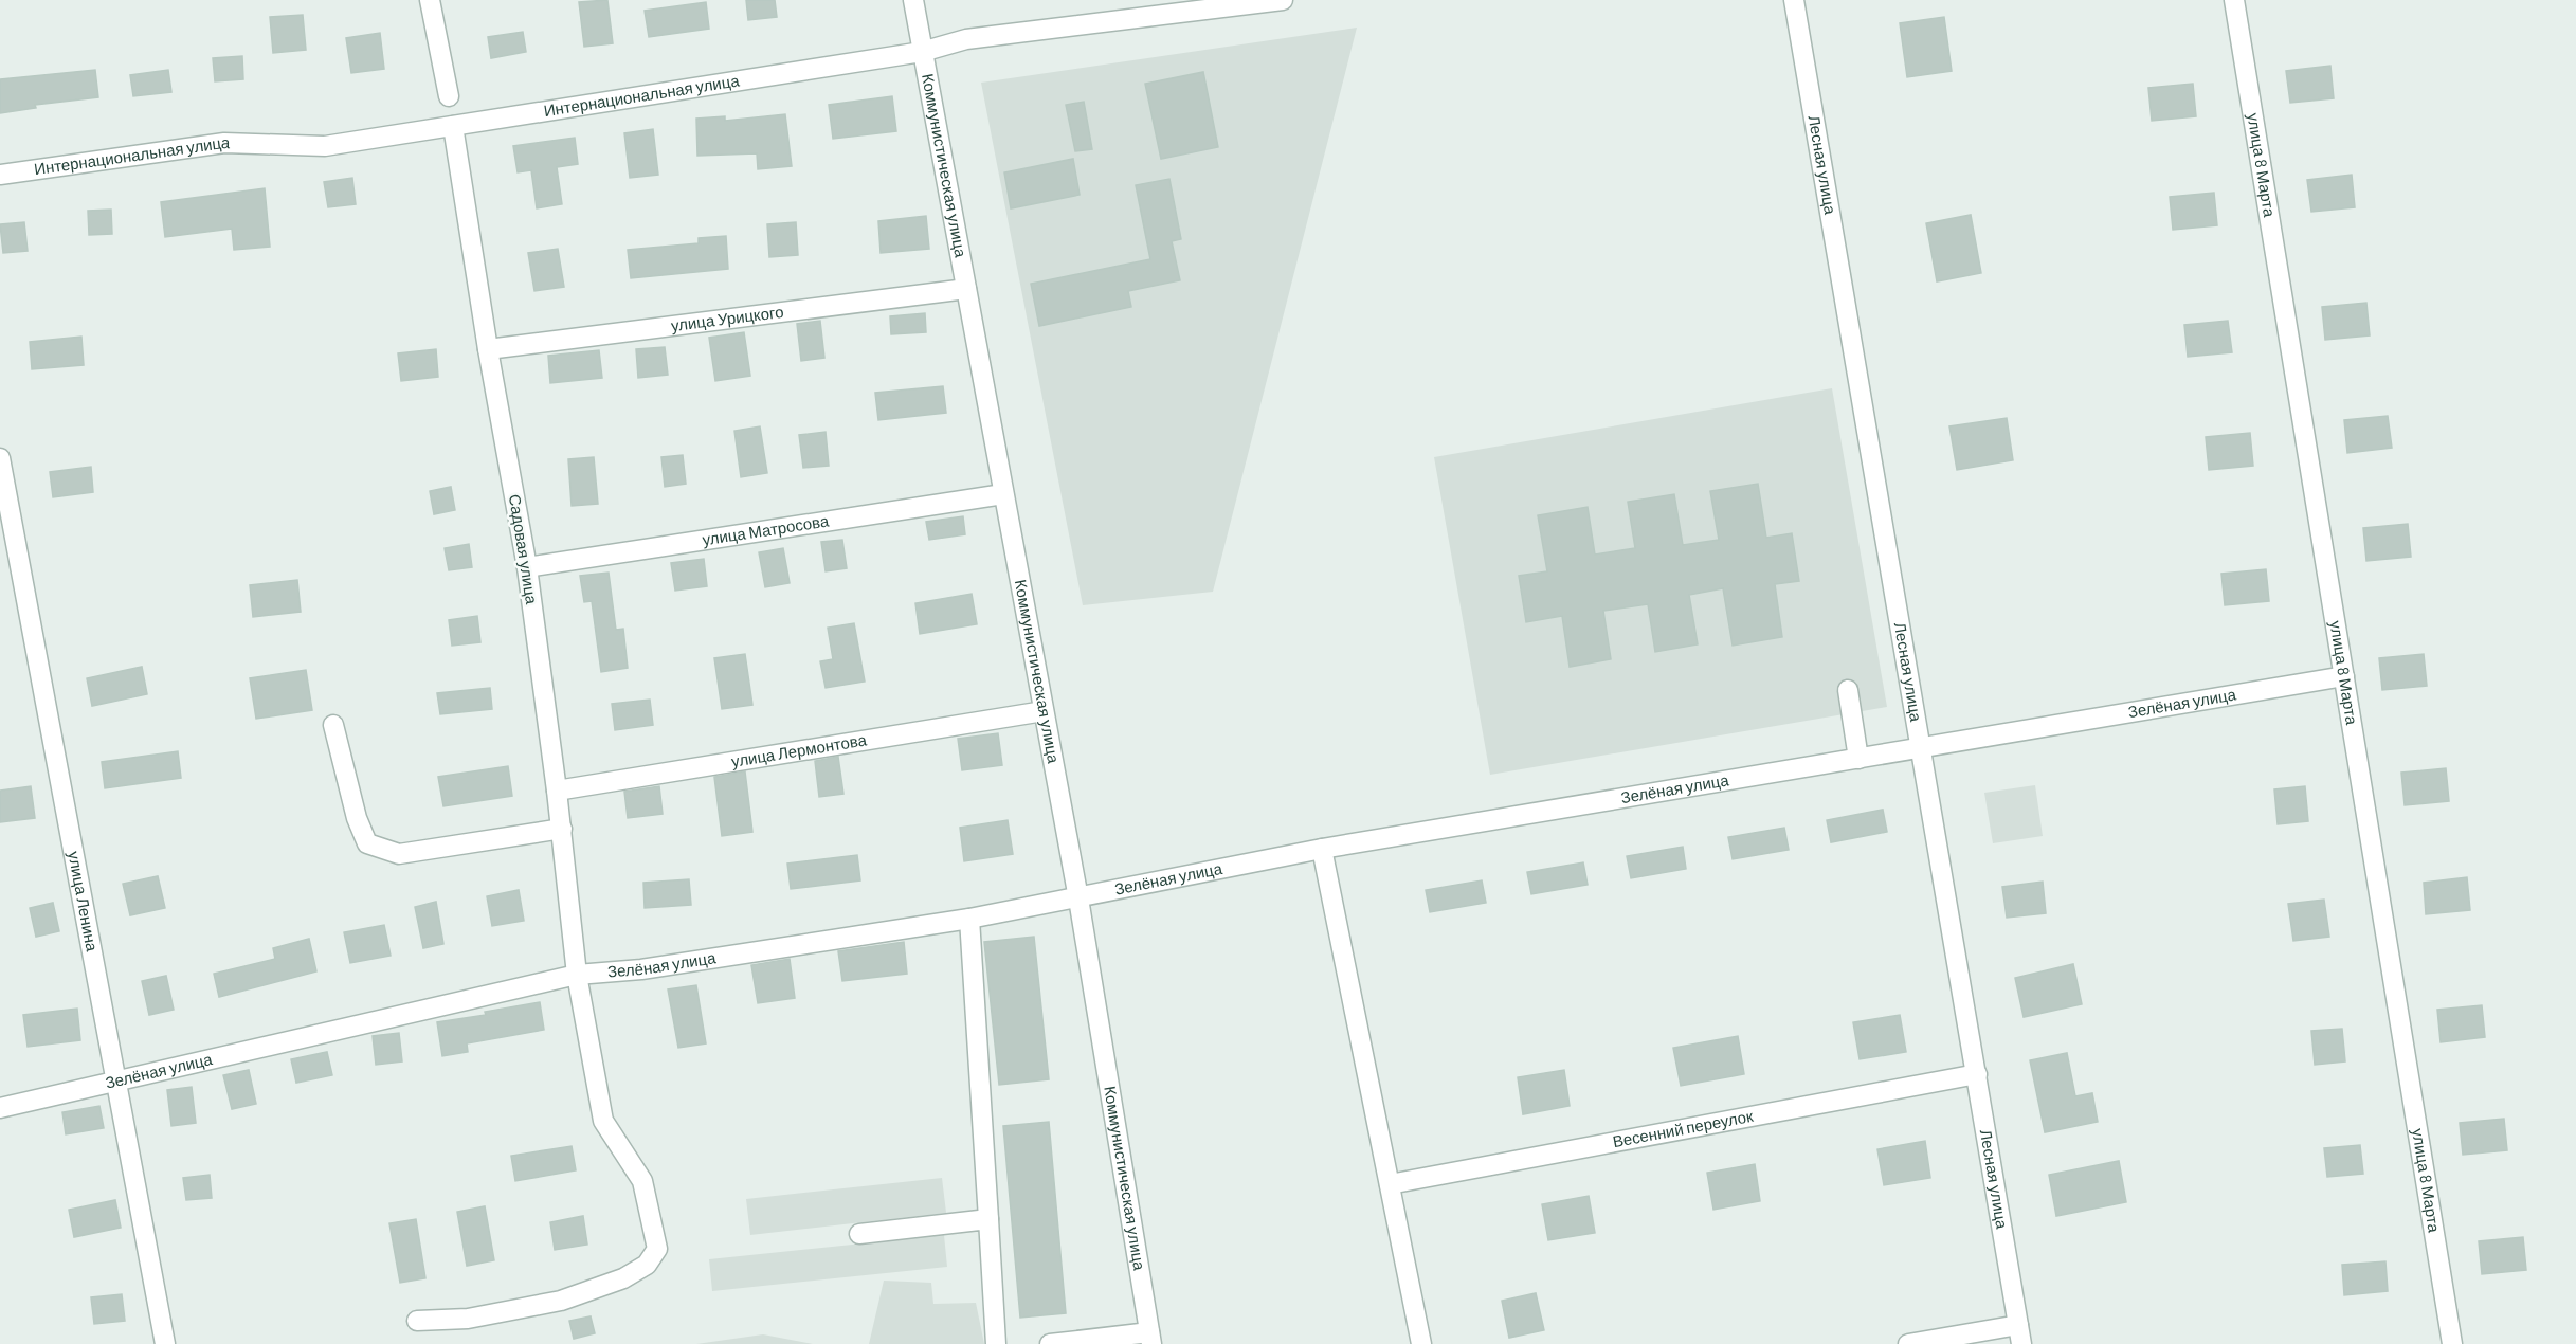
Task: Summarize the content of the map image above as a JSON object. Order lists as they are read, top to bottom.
{
  "streets": {
    "street": [
      "Интернациональная улица",
      "улица 8 Марта",
      "Коммунистическая улица",
      "Лесная улица",
      "улица Урицкого",
      "улица Матросова",
      "Садовая улица",
      "Зелёная улица",
      "улица Лермонтова",
      "улица Ленина",
      "Весенний переулок"
    ]
  },
  "crossings": [
    ["Интернациональная улица", "Коммунистическая улица"],
    ["Интернациональная улица", "Садовая улица"],
    ["улица 8 Марта", "Зелёная улица"],
    ["Коммунистическая улица", "улица Урицкого"],
    ["Коммунистическая улица", "улица Матросова"],
    ["Коммунистическая улица", "Зелёная улица"],
    ["Коммунистическая улица", "улица Лермонтова"],
    ["Лесная улица", "Зелёная улица"],
    ["Лесная улица", "Весенний переулок"],
    ["улица Урицкого", "Садовая улица"],
    ["улица Матросова", "Садовая улица"],
    ["Садовая улица", "Зелёная улица"],
    ["Садовая улица", "улица Лермонтова"],
    ["Зелёная улица", "улица Ленина"]
  ]
}
